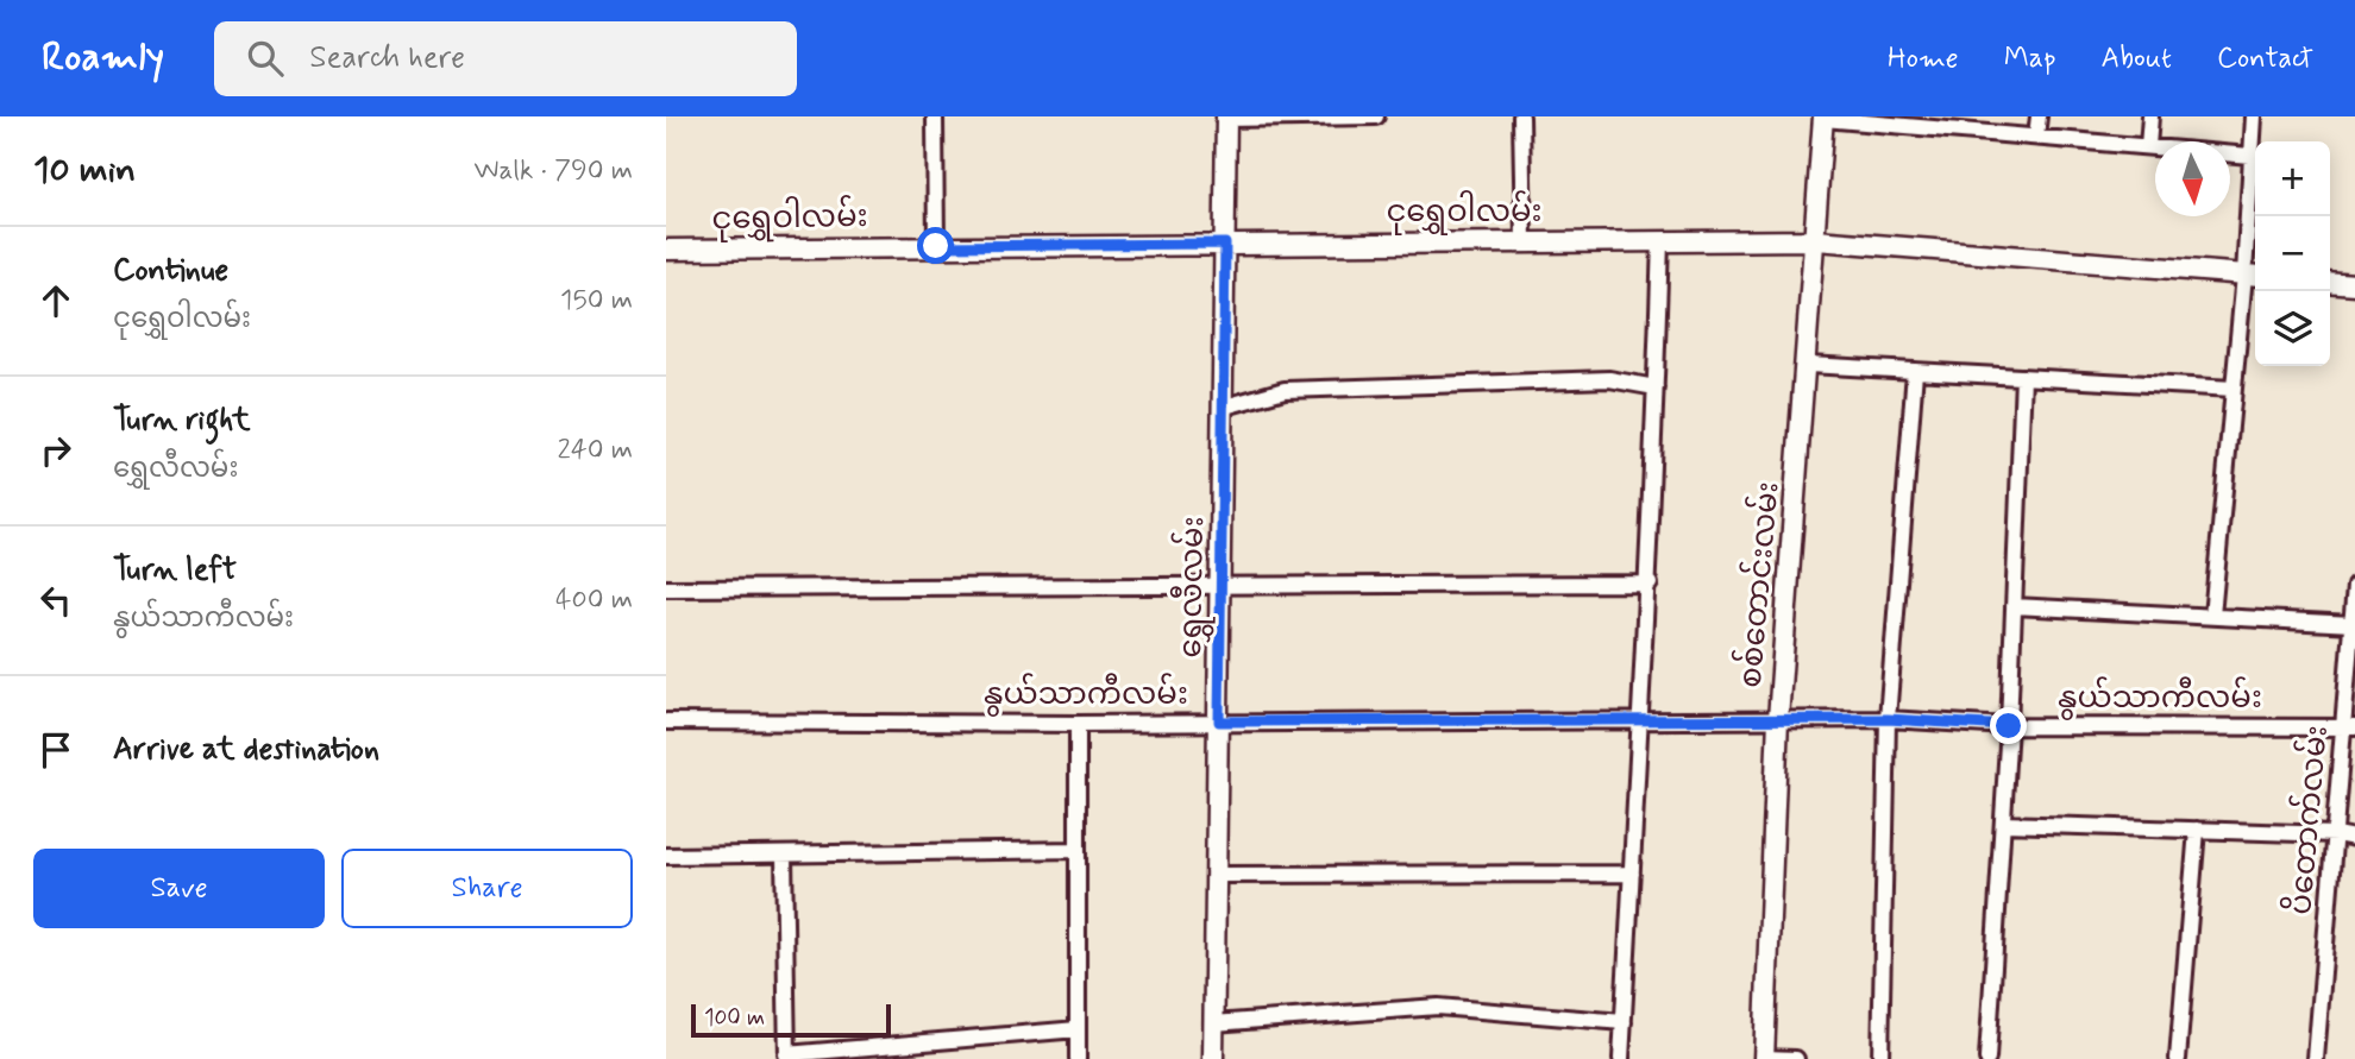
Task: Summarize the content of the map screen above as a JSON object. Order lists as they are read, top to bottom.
{
  "streets": {
    "street": [
      "ငုရွှေဝါလမ်း",
      "စစ်တောင်းလမ်း",
      "ရွှေလီလမ်း",
      "နွယ်သာကီလမ်း",
      "ပိတောက်လမ်း"
    ]
  },
  "crossings": [
    ["ငုရွှေဝါလမ်း", "စစ်တောင်းလမ်း"],
    ["ငုရွှေဝါလမ်း", "ရွှေလီလမ်း"],
    ["စစ်တောင်းလမ်း", "နွယ်သာကီလမ်း"],
    ["ရွှေလီလမ်း", "နွယ်သာကီလမ်း"],
    ["နွယ်သာကီလမ်း", "ပိတောက်လမ်း"]
  ],
  "scale_bar": "100 m",
  "north": "bottom",
  "page": {
    "header": "Roamly",
    "search": "Search here",
    "nav": [
      "Home",
      "Map",
      "About",
      "Contact"
    ],
    "heading": ["10 min", "Walk · 790 m"],
    "map_buttons": ["+", "−"],
    "list": [
      ["Continue", "ငုရွှေဝါလမ်း", "150 m"],
      ["Turn right", "ရွှေလီလမ်း", "240 m"],
      ["Turn left", "နွယ်သာကီလမ်း", "400 m"],
      "Arrive at destination"
    ],
    "buttons": ["Save", "Share"],
    "scale": "100 m"
  }
}
